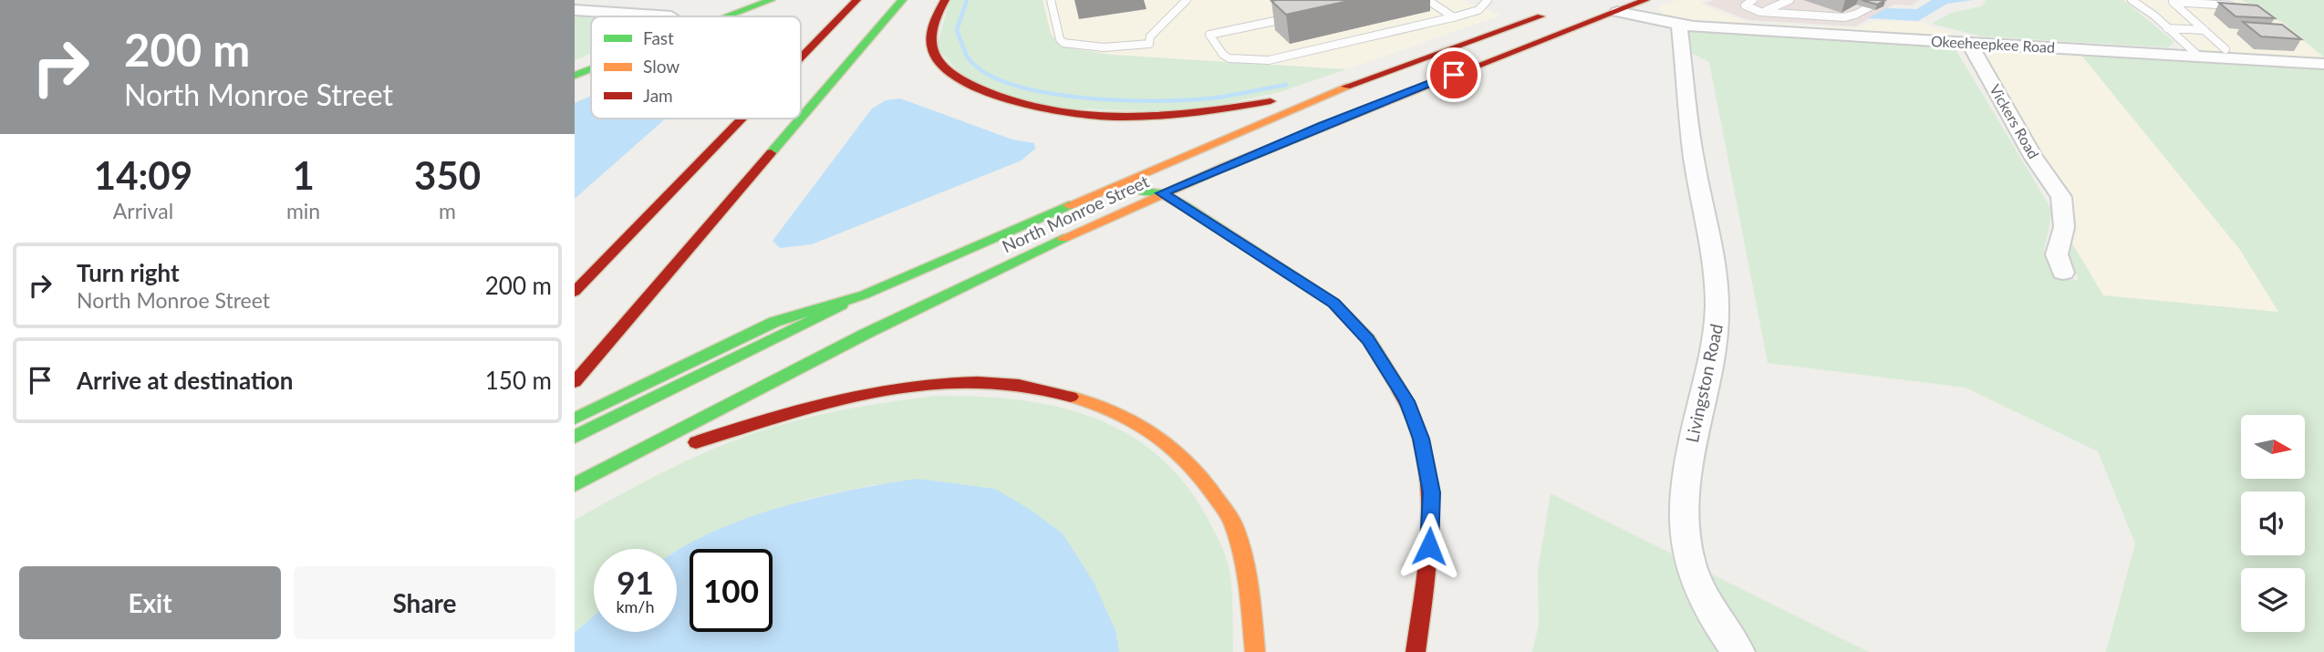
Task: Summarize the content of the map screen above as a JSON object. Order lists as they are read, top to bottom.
{
  "streets": {
    "main road": ["North Monroe Street"],
    "street": ["Okeeheepkee Road", "Vickers Road", "Livingston Road"]
  },
  "crossings": [
    ["Okeeheepkee Road", "Vickers Road"],
    ["Okeeheepkee Road", "North Monroe Street"],
    ["Okeeheepkee Road", "Livingston Road"]
  ],
  "legend": ["Fast", "Slow", "Jam"],
  "north": "right",
  "page": {
    "turn": ["200 m", "North Monroe Street"],
    "eta": [
      "14:09",
      "Arrival",
      "1",
      "min",
      "350",
      "m"
    ],
    "list": [
      {
        "name": "Turn right",
        "note": "North Monroe Street",
        "value": "200 m"
      },
      {
        "name": "Arrive at destination",
        "value": "150 m"
      }
    ],
    "speed": "91 km/h",
    "limit": "100",
    "buttons": ["Exit", "Share"]
  }
}
